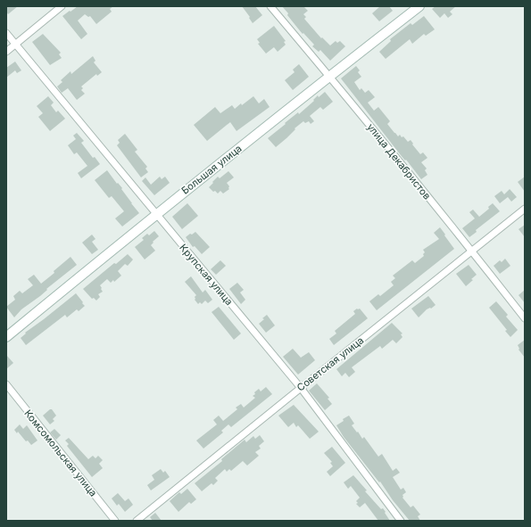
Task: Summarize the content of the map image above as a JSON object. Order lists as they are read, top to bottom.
{
  "streets": {
    "street": [
      "улица Декабристов",
      "Большая улица",
      "Крупская улица",
      "Советская улица",
      "Комсомольская улица"
    ]
  },
  "crossings": [
    ["улица Декабристов", "Большая улица"],
    ["улица Декабристов", "Советская улица"],
    ["Большая улица", "Крупская улица"],
    ["Крупская улица", "Советская улица"]
  ]
}
